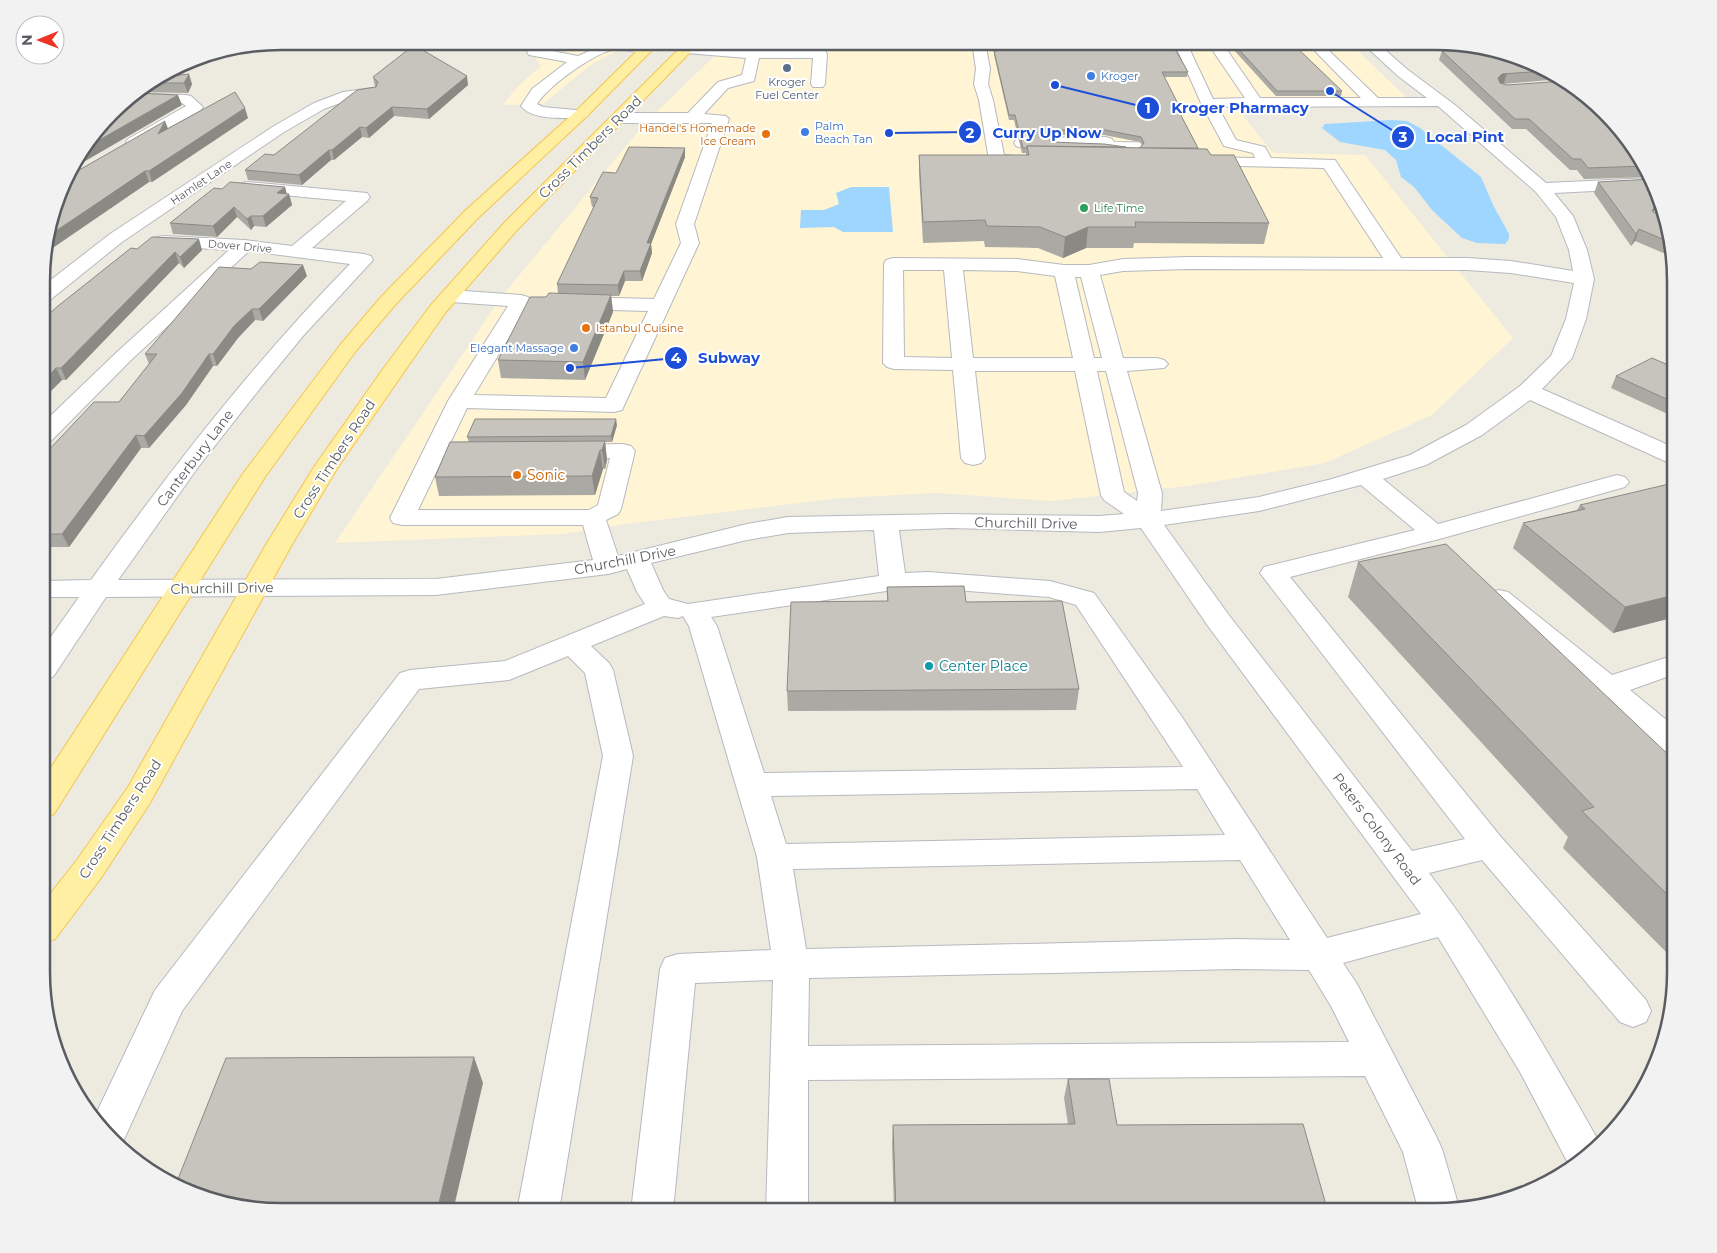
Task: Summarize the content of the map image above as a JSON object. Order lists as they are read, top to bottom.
{
  "streets": {
    "main road": ["Cross Timbers Road"],
    "street": [
      "Hamlet Lane",
      "Dover Drive",
      "Canterbury Lane",
      "Churchill Drive",
      "Peters Colony Road"
    ]
  },
  "crossings": [
    ["Cross Timbers Road", "Churchill Drive"],
    ["Hamlet Lane", "Dover Drive"],
    ["Dover Drive", "Canterbury Lane"],
    ["Canterbury Lane", "Churchill Drive"],
    ["Churchill Drive", "Peters Colony Road"]
  ],
  "places": [
    "Kroger Fuel Center",
    "Kroger",
    "Kroger Pharmacy",
    "Local Pint",
    "Palm Beach Tan",
    "Curry Up Now",
    "Handel's Homemade Ice Cream",
    "Life Time",
    "Istanbul Cuisine",
    "Elegant Massage",
    "Subway",
    "Sonic",
    "Center Place"
  ],
  "north": "left"
}
